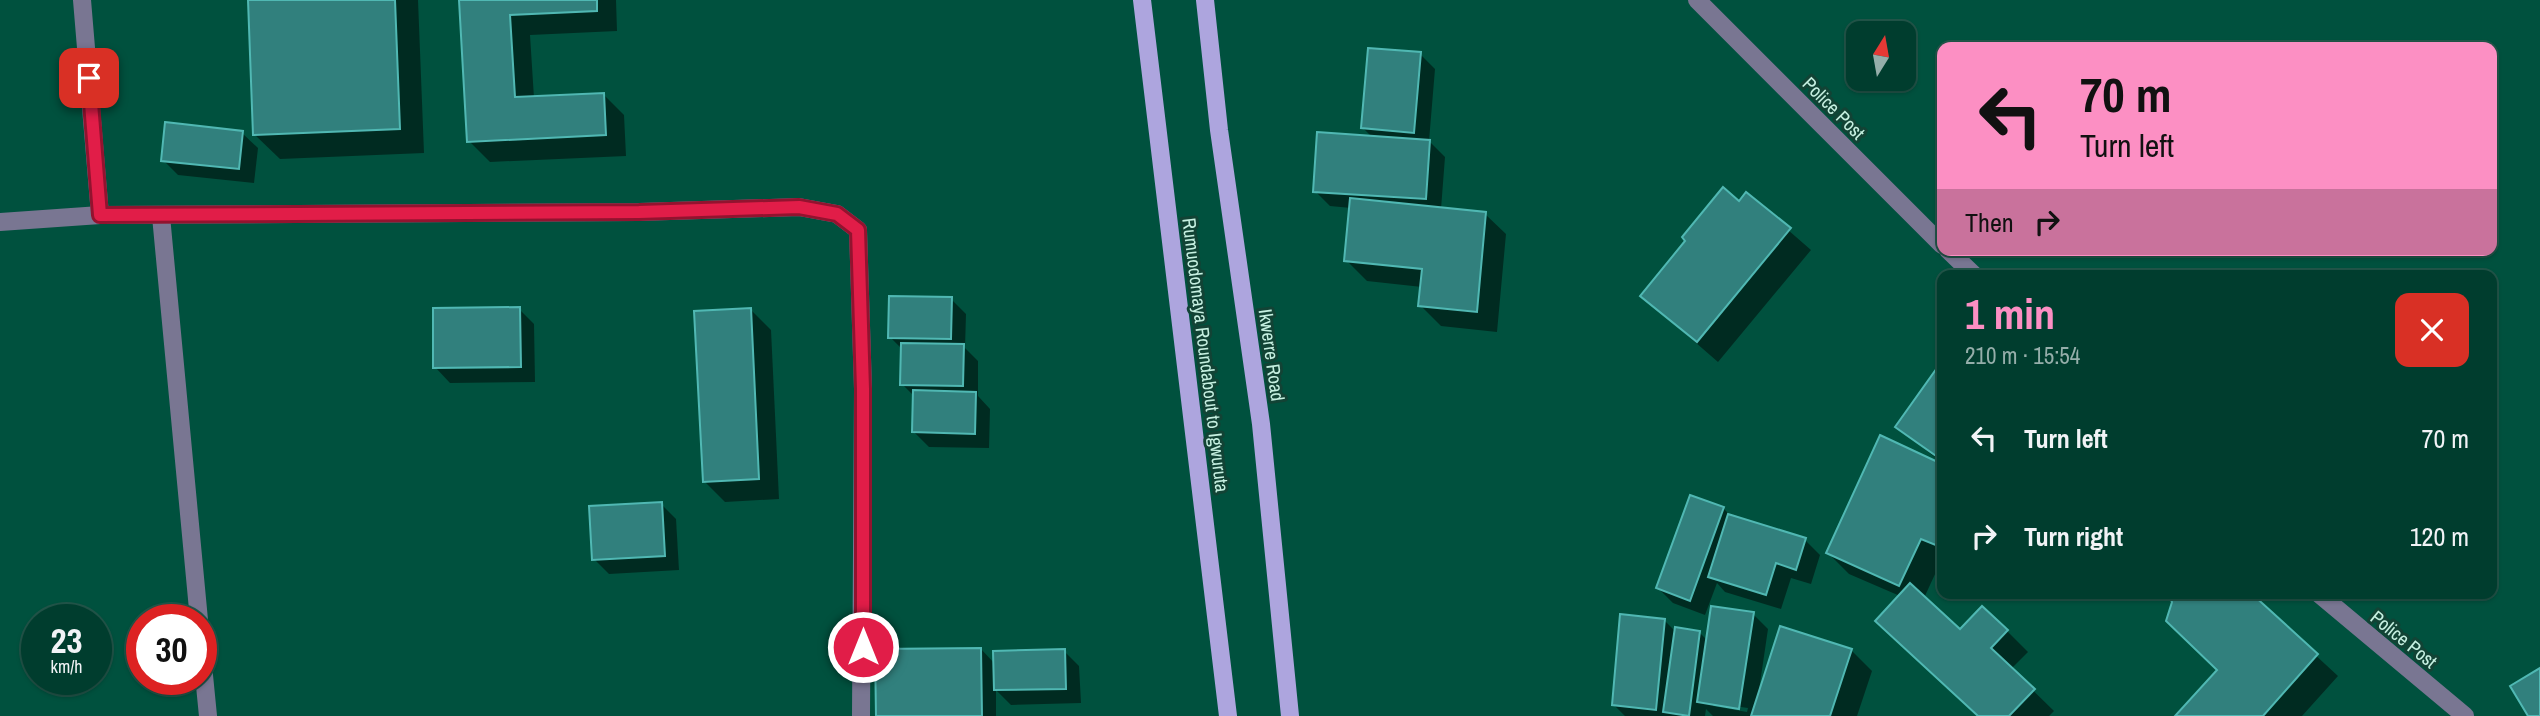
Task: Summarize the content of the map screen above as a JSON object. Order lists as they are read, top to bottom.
{
  "streets": {
    "main road": ["Rumuodomaya Roundabout to Igwuruta", "Ikwerre Road"],
    "street": ["Police Post"]
  },
  "north": "top",
  "page": {
    "turn": ["70 m", "Turn left"],
    "then": "Then",
    "heading": ["1 min", "210 m · 15:54"],
    "list": [
      {
        "name": "Turn left",
        "value": "70 m"
      },
      {
        "name": "Turn right",
        "value": "120 m"
      }
    ],
    "speed": "23 km/h",
    "limit": "30"
  }
}
